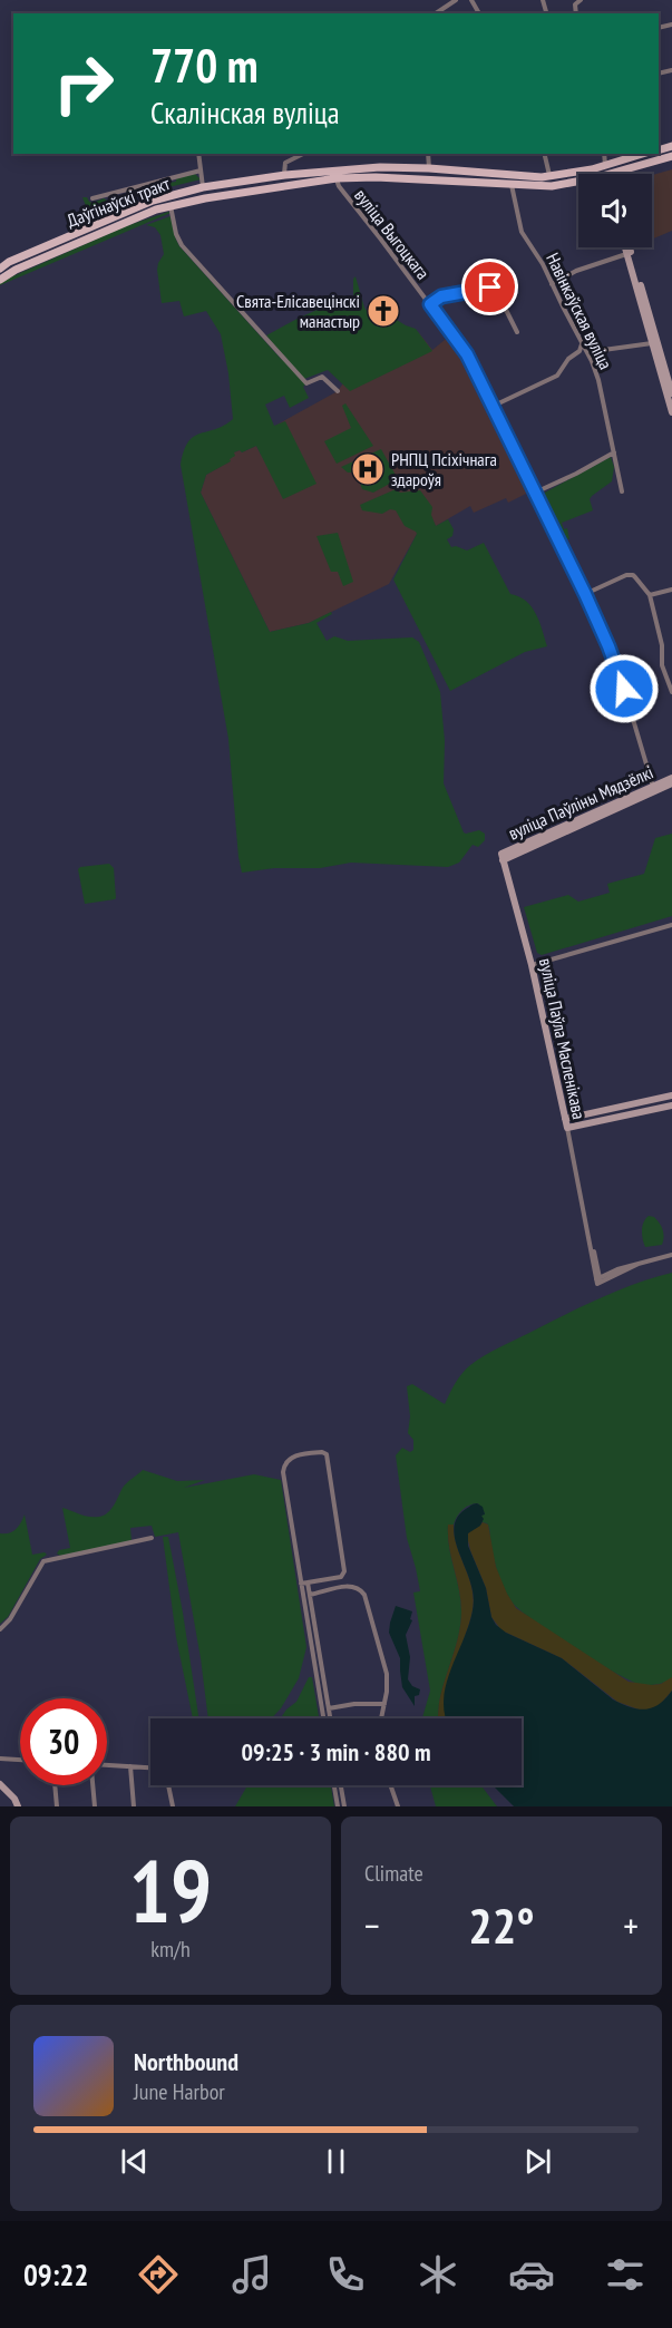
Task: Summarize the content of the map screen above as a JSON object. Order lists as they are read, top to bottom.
{
  "streets": {
    "main road": ["Даўгінаўскі тракт"],
    "street": [
      "вуліца Выгоцкага",
      "Навінкаўская вуліца",
      "вуліца Паўліны Мядзёлкі",
      "вуліца Паўла Масленікава"
    ]
  },
  "crossings": [
    ["Даўгінаўскі тракт", "вуліца Выгоцкага"],
    ["Даўгінаўскі тракт", "Навінкаўская вуліца"],
    ["вуліца Выгоцкага", "вуліца Паўліны Мядзёлкі"],
    ["вуліца Паўліны Мядзёлкі", "вуліца Паўла Масленікава"]
  ],
  "places": {
    "church": ["Свята-Елісавецінскі манастыр"],
    "hospital": ["РНПЦ Псіхічнага здароўя"]
  },
  "page": {
    "turn": ["770 m", "Скалінская вуліца"],
    "limit": "30",
    "trip": "09:25 · 3 min · 880 m",
    "tile": [
      ["19", "km/h"],
      "Climate"
    ],
    "heat": ["−", "22°", "+"],
    "song": ["Northbound", "June Harbor"],
    "tabs": "09:22"
  }
}
